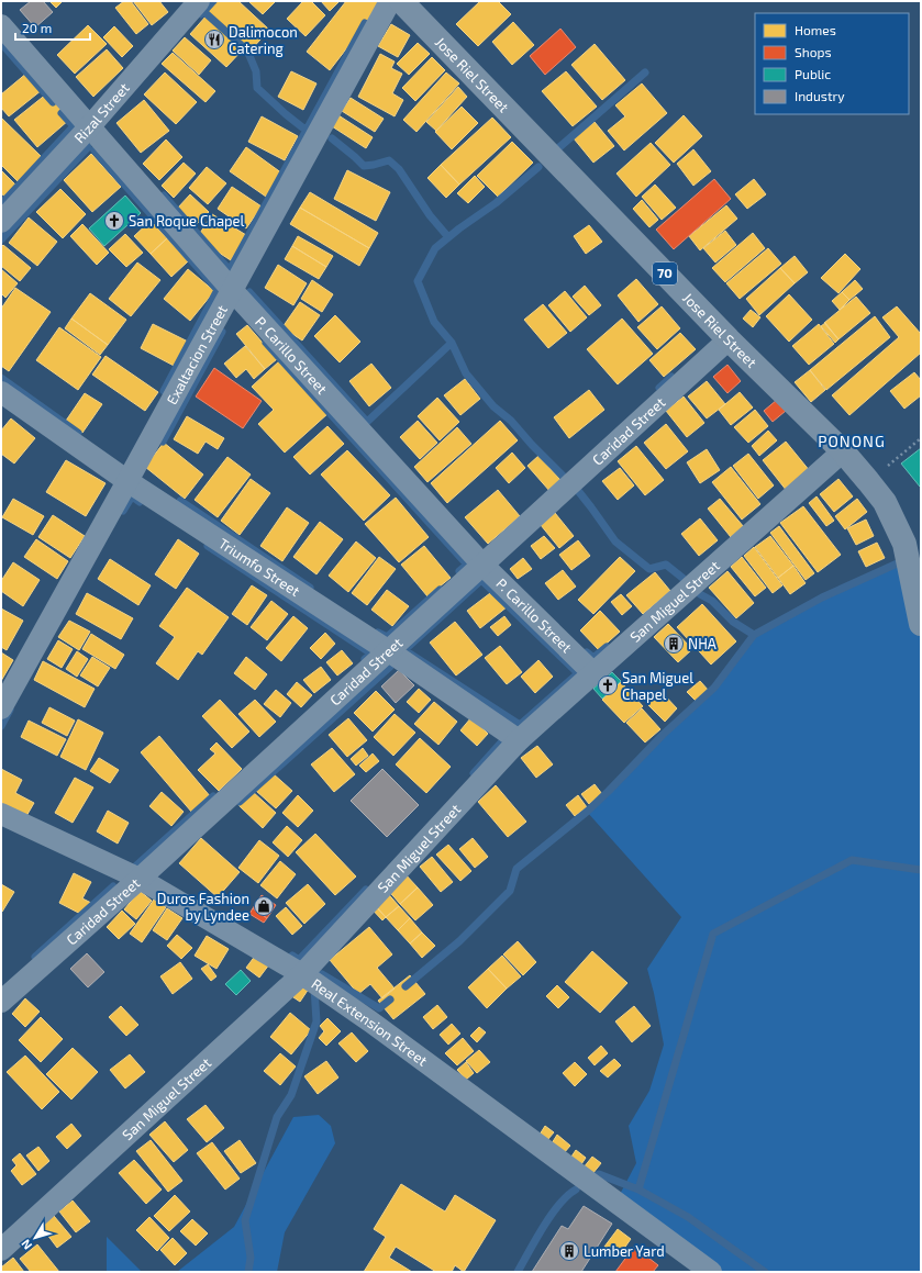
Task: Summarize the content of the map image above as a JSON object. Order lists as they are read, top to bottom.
{
  "streets": {
    "highway": ["Jose Riel Street", "70"],
    "street": [
      "Rizal Street",
      "Exaltacion Street",
      "P. Carillo Street",
      "Caridad Street",
      "Triumfo Street",
      "San Miguel Street",
      "Real Extension Street"
    ]
  },
  "crossings": [
    ["Jose Riel Street", "Caridad Street"],
    ["Jose Riel Street", "San Miguel Street"],
    ["Rizal Street", "P. Carillo Street"],
    ["Exaltacion Street", "P. Carillo Street"],
    ["Exaltacion Street", "Triumfo Street"],
    ["P. Carillo Street", "Caridad Street"],
    ["P. Carillo Street", "San Miguel Street"],
    ["Caridad Street", "Triumfo Street"],
    ["Caridad Street", "Real Extension Street"],
    ["Triumfo Street", "San Miguel Street"],
    ["San Miguel Street", "Real Extension Street"]
  ],
  "districts": ["PONONG"],
  "places": {
    "restaurant": ["Dalimocon Catering"],
    "church": ["San Roque Chapel", "San Miguel Chapel"],
    "building": ["NHA", "Lumber Yard"],
    "shop": ["Duros Fashion by Lyndee"]
  },
  "legend": [
    "Homes",
    "Shops",
    "Public",
    "Industry"
  ],
  "scale_bar": "20 m",
  "north": "bottom left"
}
